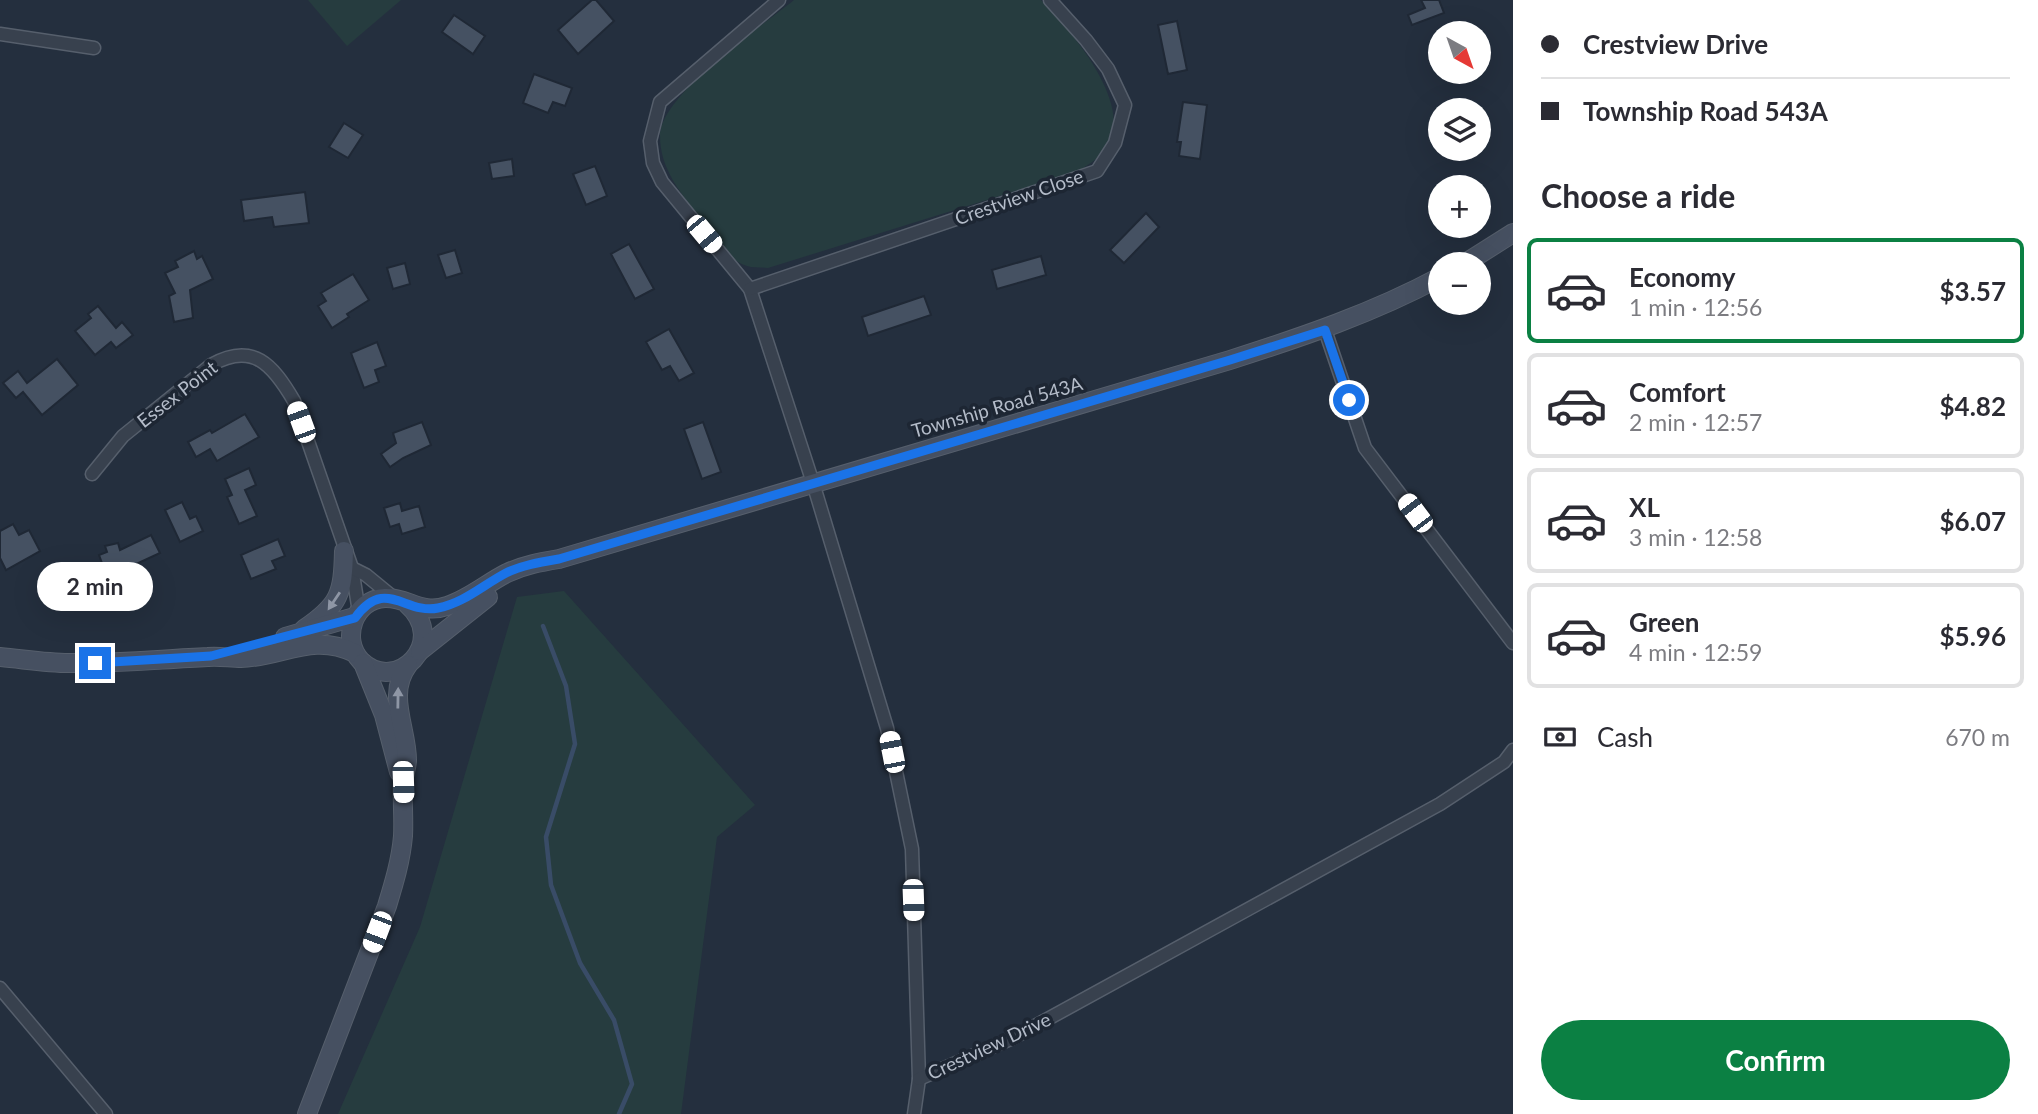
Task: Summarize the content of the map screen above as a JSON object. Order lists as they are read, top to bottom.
{
  "streets": {
    "main road": ["Township Road 543A"],
    "street": ["Crestview Close", "Essex Point", "Crestview Drive"]
  },
  "crossings": [
    ["Essex Point", "Township Road 543A"],
    ["Township Road 543A", "Crestview Drive"]
  ],
  "north": "bottom right",
  "page": {
    "banner": ["Crestview Drive", "Township Road 543A"],
    "map_buttons": ["+", "−"],
    "heading": "Choose a ride",
    "list": [
      {
        "name": "Economy",
        "note": "1 min · 12:56",
        "value": "$3.57"
      },
      {
        "name": "Comfort",
        "note": "2 min · 12:57",
        "value": "$4.82"
      },
      {
        "name": "XL",
        "note": "3 min · 12:58",
        "value": "$6.07"
      },
      {
        "name": "Green",
        "note": "4 min · 12:59",
        "value": "$5.96"
      }
    ],
    "bubble": "2 min",
    "pay": ["Cash", "670 m"],
    "buttons": "Confirm"
  }
}
